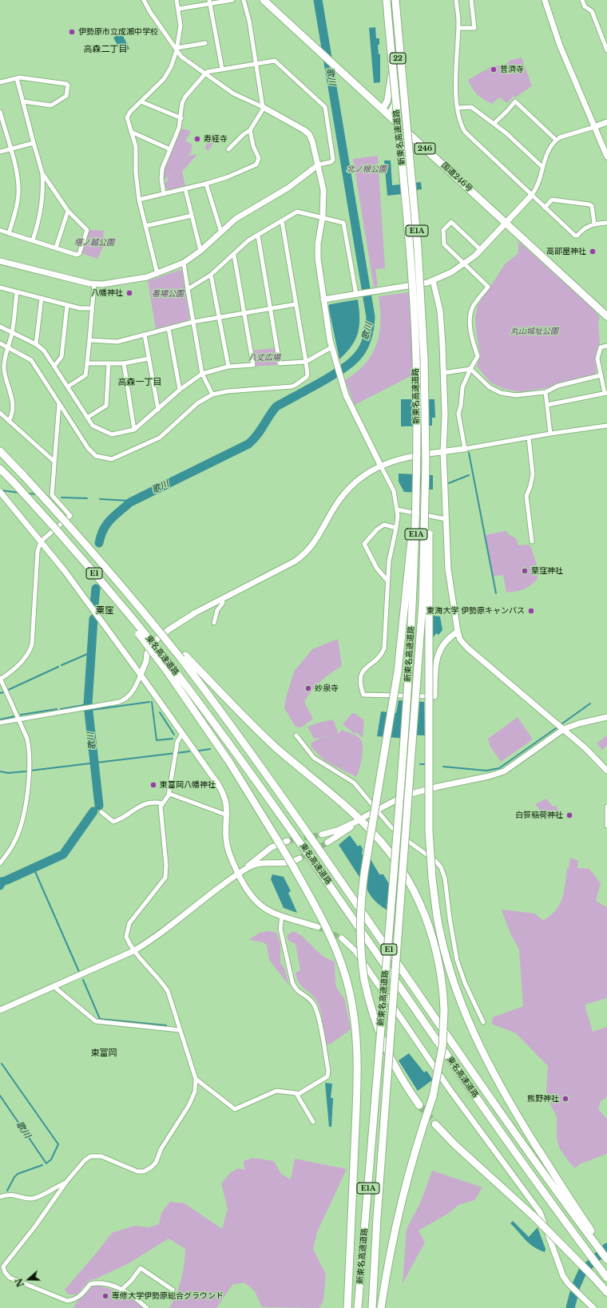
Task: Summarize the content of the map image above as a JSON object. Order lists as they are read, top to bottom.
{
  "streets": {
    "highway": [
      "新東名高速道路",
      "246",
      "国道246号",
      "E1A",
      "E1",
      "東名高速道路"
    ],
    "main road": ["22"]
  },
  "crossings": [
    ["22", "新東名高速道路"],
    ["22", "国道246号"],
    ["E1", "東名高速道路"]
  ],
  "districts": [
    "高森二丁目",
    "高森一丁目",
    "粟窪",
    "東富岡"
  ],
  "water": ["歌川"],
  "parks": [
    "北ノ根公園",
    "塔ノ越公園",
    "番場公園",
    "丸山城址公園",
    "八丈広場"
  ],
  "places": [
    "伊勢原市立成瀬中学校",
    "普濟寺",
    "寿経寺",
    "高部屋神社",
    "八幡神社",
    "粟窪神社",
    "東海大学 伊勢原キャンパス",
    "妙泉寺",
    "東富岡八幡神社",
    "白笹稲荷神社",
    "熊野神社",
    "専修大学伊勢原総合グラウンド"
  ],
  "north": "left"
}
